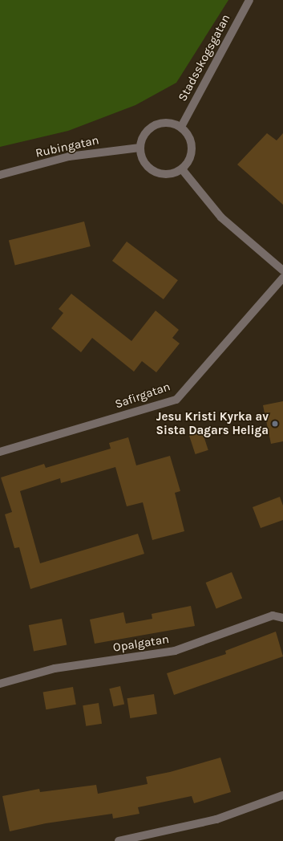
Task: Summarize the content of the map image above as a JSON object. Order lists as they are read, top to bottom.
{
  "streets": {
    "street": [
      "Stadsskogsgatan",
      "Rubingatan",
      "Safirgatan",
      "Opalgatan"
    ]
  },
  "crossings": [
    ["Stadsskogsgatan", "Rubingatan"]
  ],
  "places": ["Jesu Kristi Kyrka av Sista Dagars Heliga"]
}
